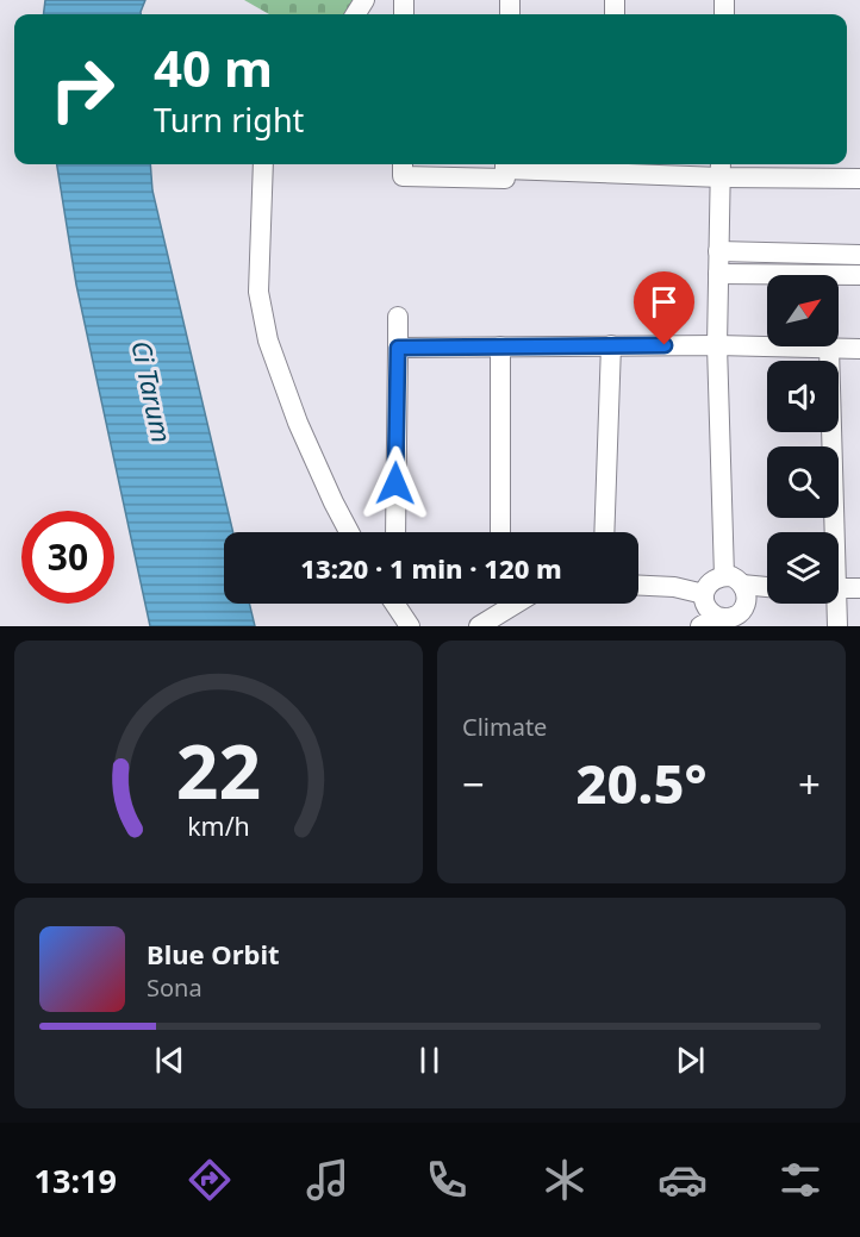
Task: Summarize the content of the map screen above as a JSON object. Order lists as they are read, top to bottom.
{
  "water": ["Ci Tarum"],
  "north": "top right",
  "page": {
    "turn": ["40 m", "Turn right"],
    "limit": "30",
    "trip": "13:20 · 1 min · 120 m",
    "tile": "Climate",
    "heat": ["−", "20.5°", "+"],
    "song": ["Blue Orbit", "Sona"],
    "tabs": "13:19",
    "gauge": ["22", "km/h"]
  }
}
